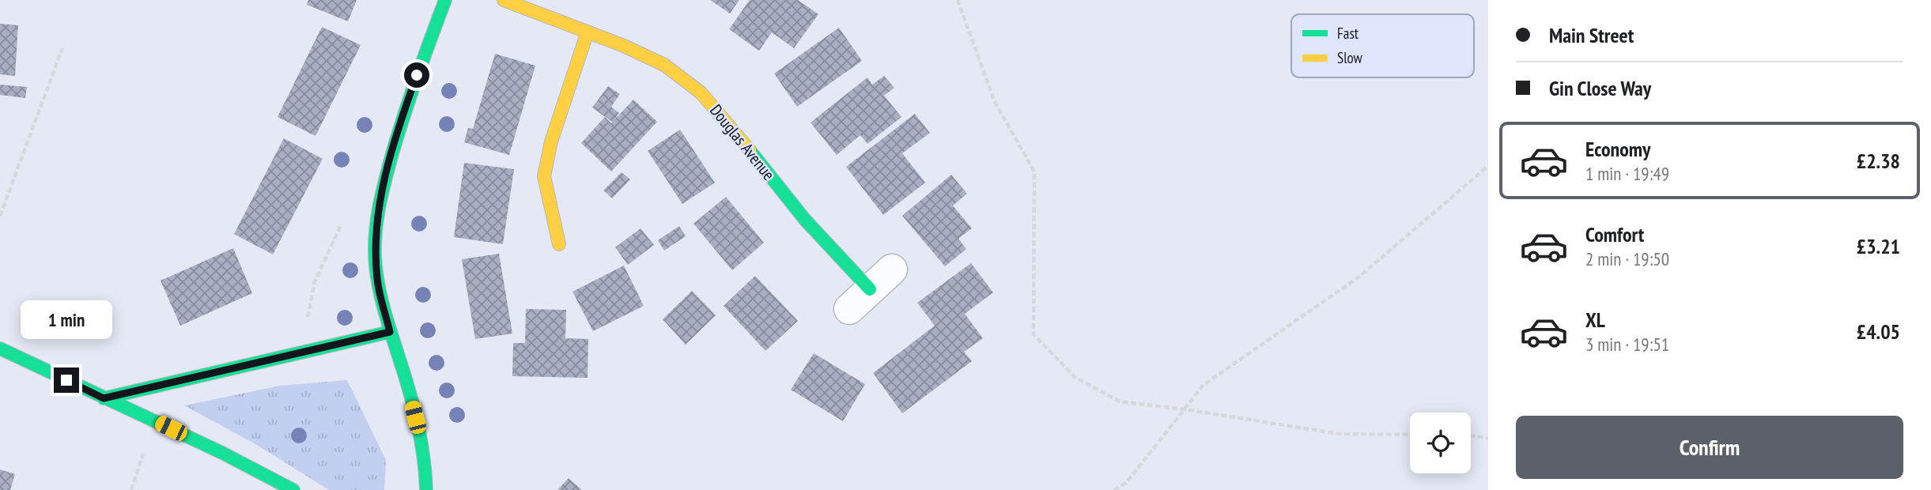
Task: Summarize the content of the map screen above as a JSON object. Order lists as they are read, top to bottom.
{
  "streets": {
    "street": ["Douglas Avenue"]
  },
  "legend": ["Fast", "Slow"],
  "page": {
    "banner": ["Main Street", "Gin Close Way"],
    "list": [
      {
        "name": "Economy",
        "note": "1 min · 19:49",
        "value": "£2.38"
      },
      {
        "name": "Comfort",
        "note": "2 min · 19:50",
        "value": "£3.21"
      },
      {
        "name": "XL",
        "note": "3 min · 19:51",
        "value": "£4.05"
      }
    ],
    "bubble": "1 min",
    "buttons": "Confirm"
  }
}
